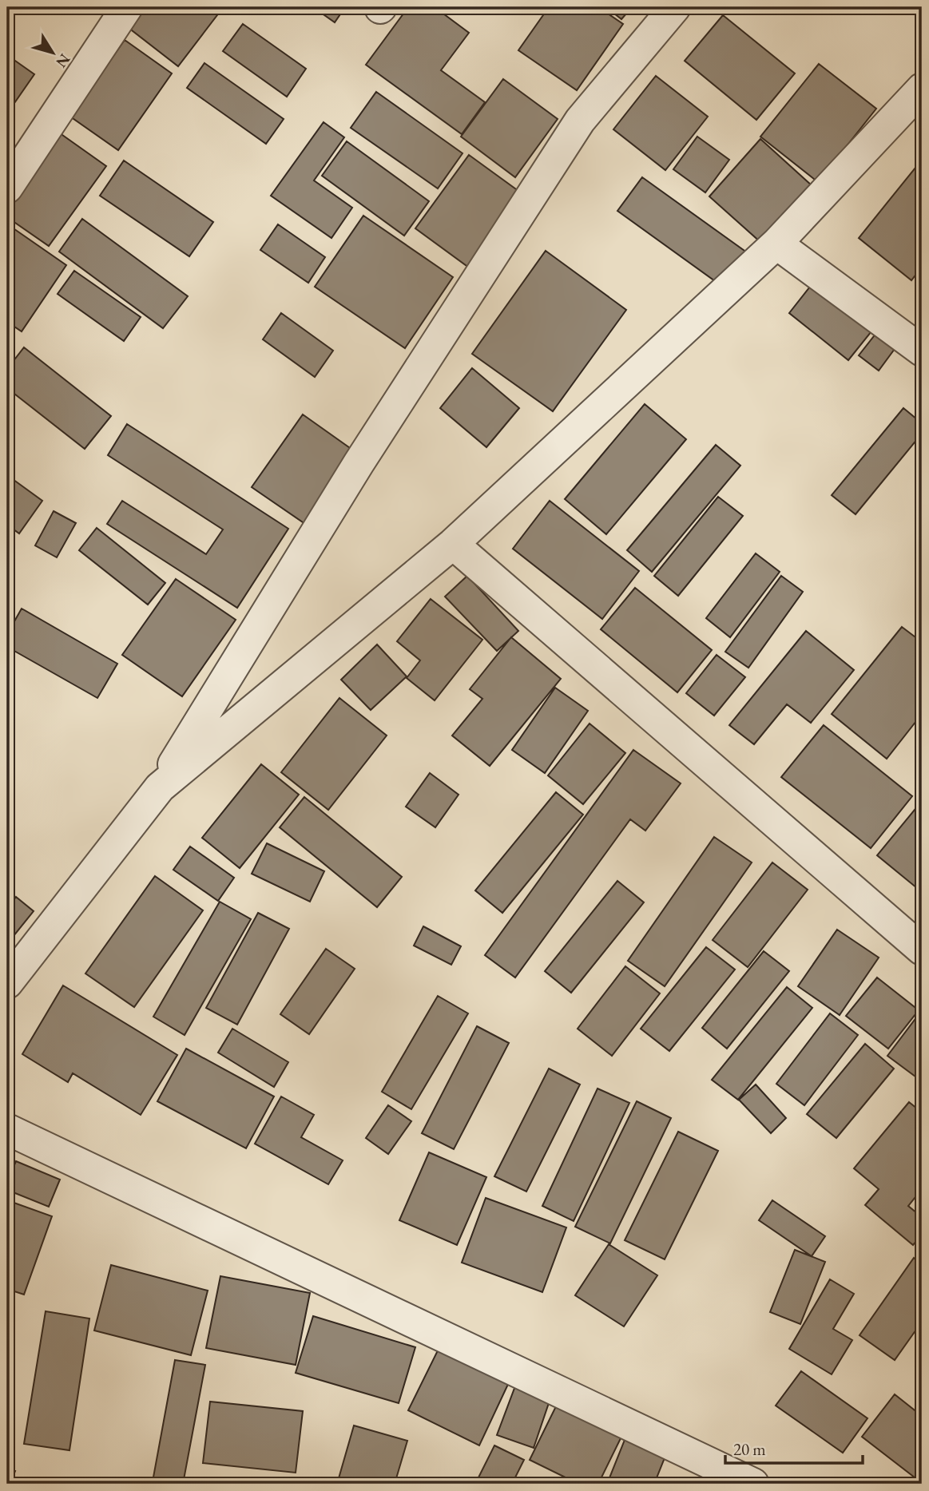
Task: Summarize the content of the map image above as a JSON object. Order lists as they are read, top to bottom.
{
  "scale_bar": "20 m",
  "north": "bottom right"
}
